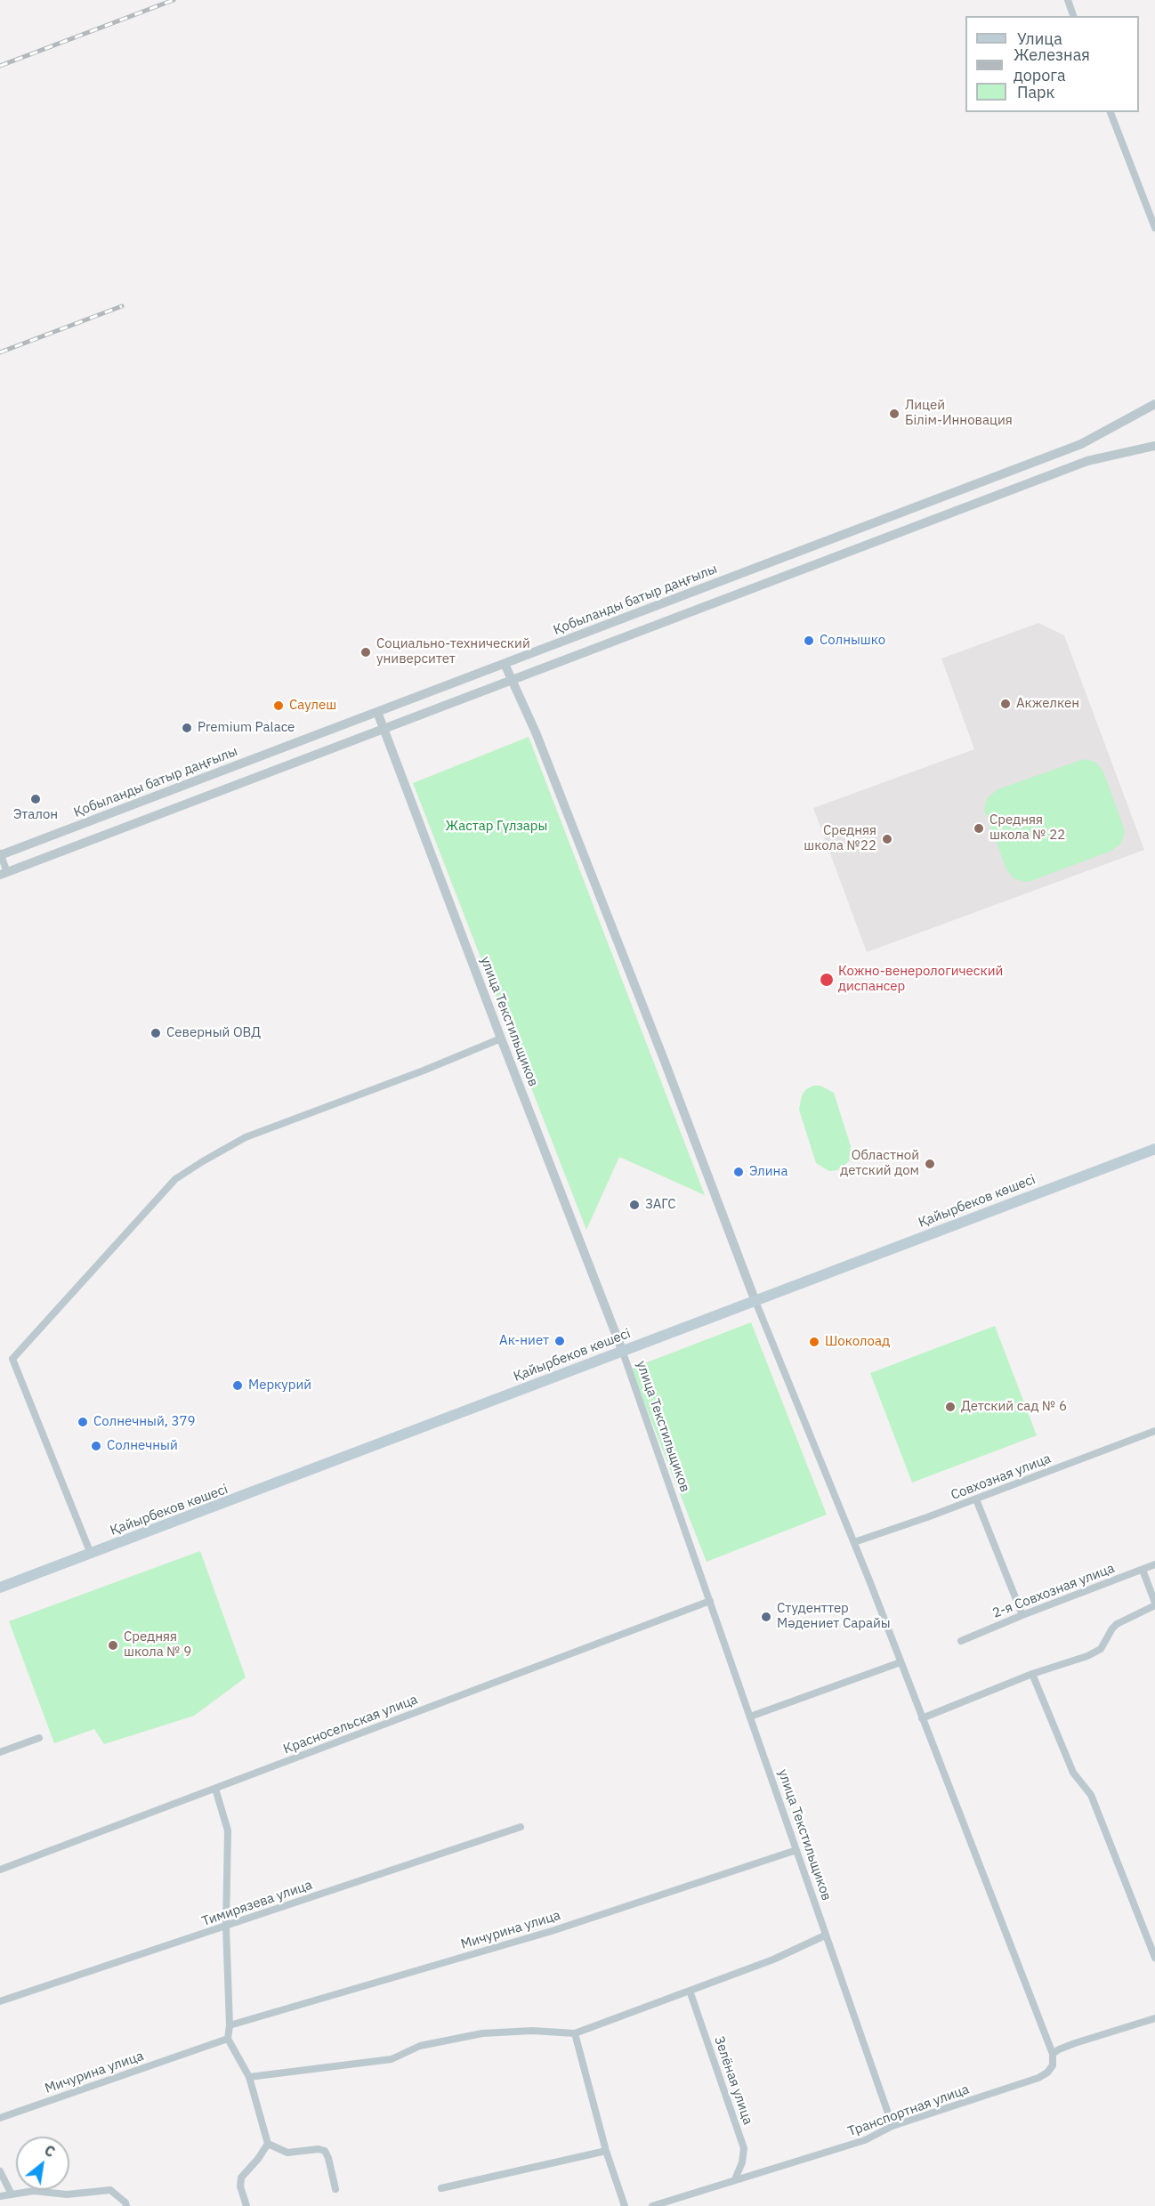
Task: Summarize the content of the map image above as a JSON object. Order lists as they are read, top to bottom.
{
  "streets": {
    "main road": ["Қайырбеков көшесі"],
    "street": [
      "Қобыланды батыр даңғылы",
      "улица Текстильщиков",
      "Совхозная улица",
      "2-я Совхозная улица",
      "Красносельская улица",
      "Тимирязева улица",
      "Мичурина улица",
      "Зелёная улица",
      "Транспортная улица"
    ]
  },
  "crossings": [
    ["Қобыланды батыр даңғылы", "улица Текстильщиков"],
    ["улица Текстильщиков", "Қайырбеков көшесі"],
    ["улица Текстильщиков", "Красносельская улица"],
    ["улица Текстильщиков", "Мичурина улица"],
    ["улица Текстильщиков", "Транспортная улица"],
    ["Зелёная улица", "Транспортная улица"]
  ],
  "parks": ["Жастар Гүлзары"],
  "places": [
    "Лицей Білім-Инновация",
    "Солнышко",
    "Социально-технический университет",
    "Акжелкен",
    "Саулеш",
    "Premium Palace",
    "Эталон",
    "Средняя школа № 22",
    "Средняя школа №22",
    "Кожно-венерологический диспансер",
    "Северный ОВД",
    "Областной детский дом",
    "Элина",
    "ЗАГС",
    "Ак-ниет",
    "Шоколоад",
    "Меркурий",
    "Детский сад № 6",
    "Солнечный, 379",
    "Солнечный",
    "Студенттер Мәдениет Сарайы",
    "Средняя школа № 9"
  ],
  "legend": ["Улица", "Железная дорога", "Парк"],
  "north": "top right"
}
